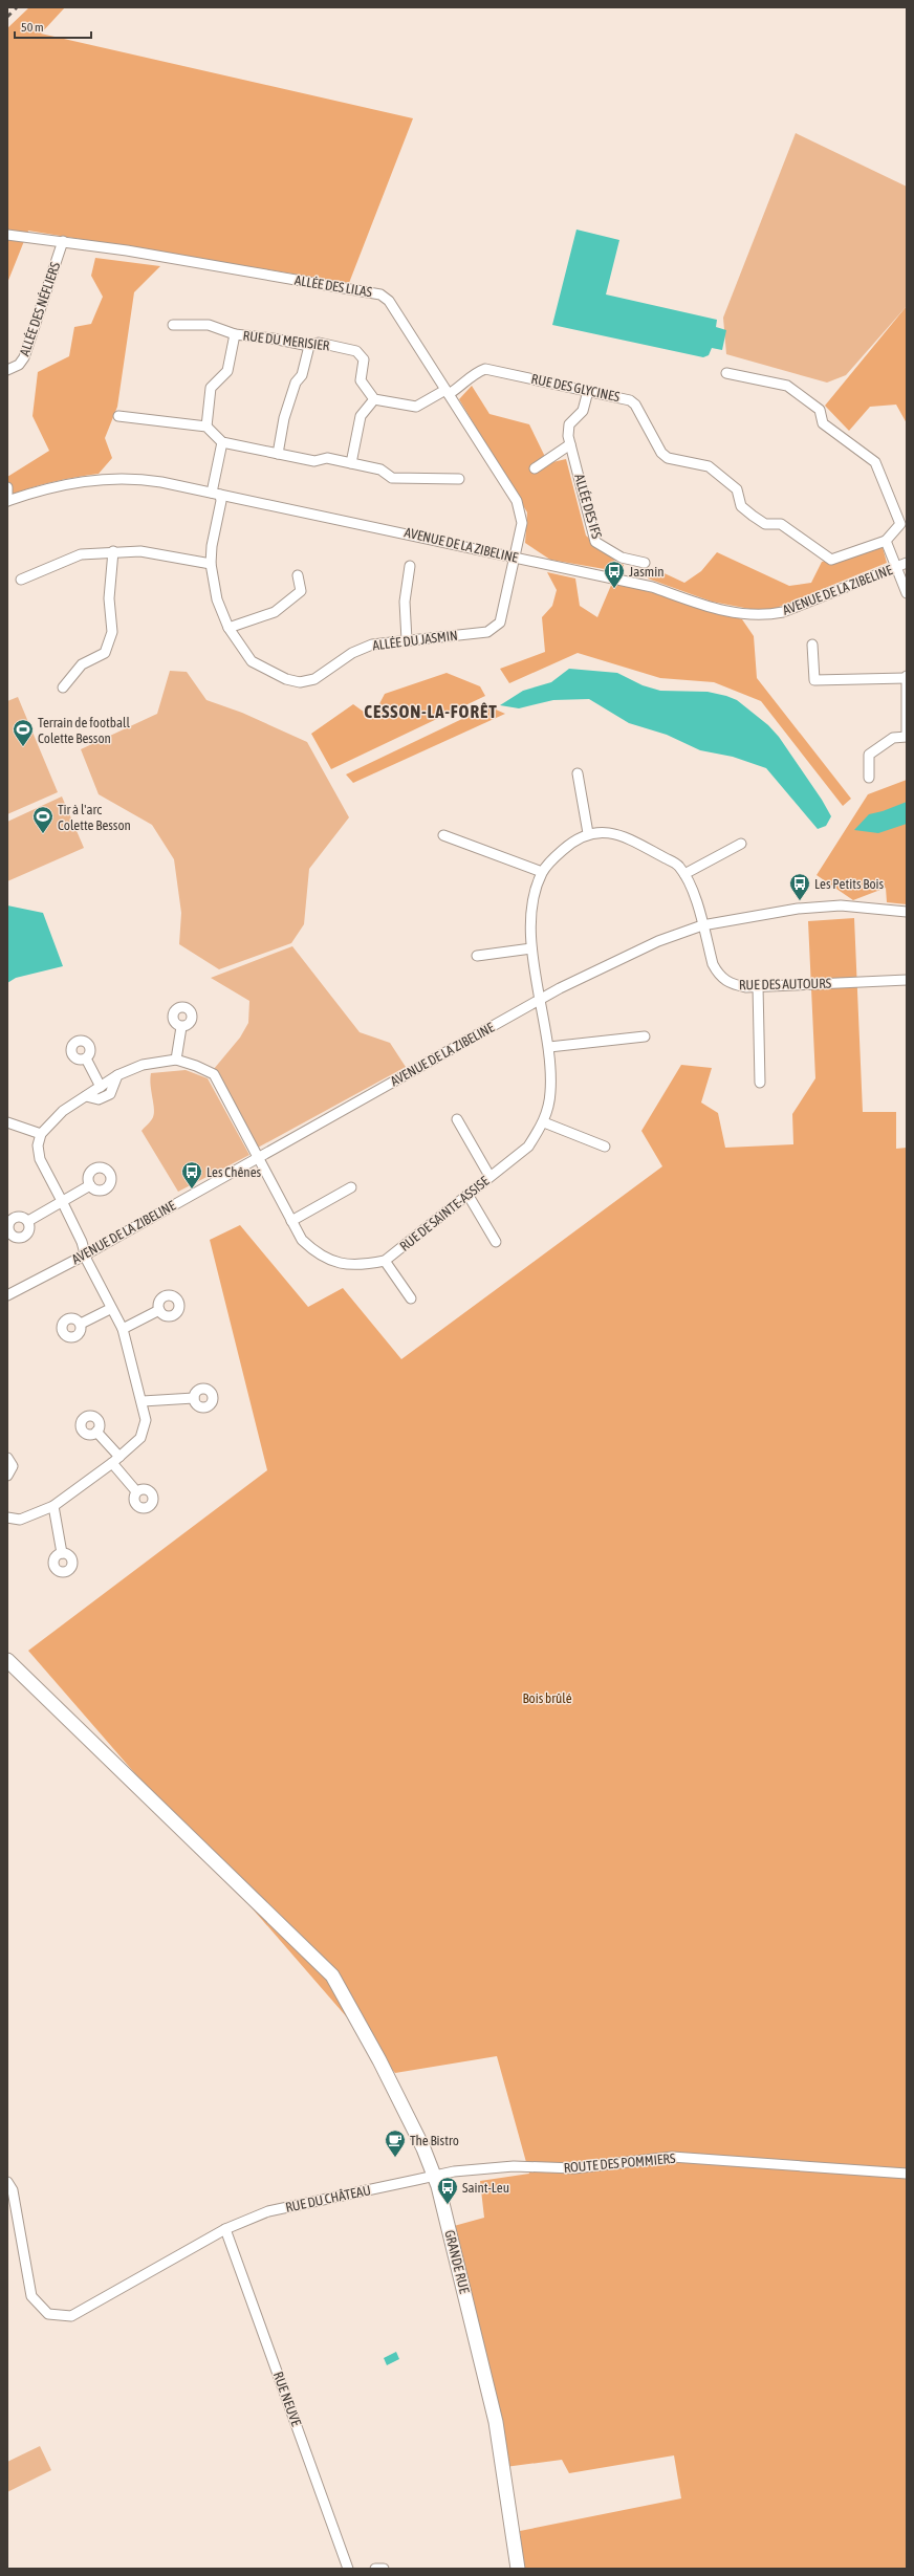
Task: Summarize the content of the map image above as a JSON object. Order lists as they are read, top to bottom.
{
  "streets": {
    "main road": ["GRANDE RUE"],
    "street": [
      "ALLÉE DES LILAS",
      "ALLÉE DES NÉFLIERS",
      "RUE DU MERISIER",
      "RUE DES GLYCINES",
      "ALLÉE DES IFS",
      "AVENUE DE LA ZIBELINE",
      "ALLÉE DU JASMIN",
      "RUE DES AUTOURS",
      "RUE DE SAINTE-ASSISE",
      "ROUTE DES POMMIERS",
      "RUE DU CHÂTEAU",
      "RUE NEUVE"
    ]
  },
  "crossings": [
    ["ALLÉE DES LILAS", "ALLÉE DES NÉFLIERS"],
    ["ALLÉE DES LILAS", "RUE DES GLYCINES"],
    ["ALLÉE DES LILAS", "AVENUE DE LA ZIBELINE"],
    ["ALLÉE DES LILAS", "ALLÉE DU JASMIN"],
    ["RUE DES GLYCINES", "ALLÉE DES IFS"],
    ["AVENUE DE LA ZIBELINE", "ALLÉE DU JASMIN"],
    ["AVENUE DE LA ZIBELINE", "RUE DES AUTOURS"],
    ["AVENUE DE LA ZIBELINE", "RUE DE SAINTE-ASSISE"],
    ["ROUTE DES POMMIERS", "RUE DU CHÂTEAU"],
    ["ROUTE DES POMMIERS", "GRANDE RUE"],
    ["RUE DU CHÂTEAU", "GRANDE RUE"],
    ["RUE DU CHÂTEAU", "RUE NEUVE"]
  ],
  "districts": ["CESSON-LA-FORÊT"],
  "parks": ["Bois brûlé"],
  "places": {
    "bus stop": [
      "Jasmin",
      "Les Petits Bois",
      "Les Chênes",
      "Saint-Leu"
    ],
    "sports": ["Terrain de football Colette Besson", "Tir à l'arc Colette Besson"],
    "cafe": ["The Bistro"]
  },
  "scale_bar": "50 m"
}
